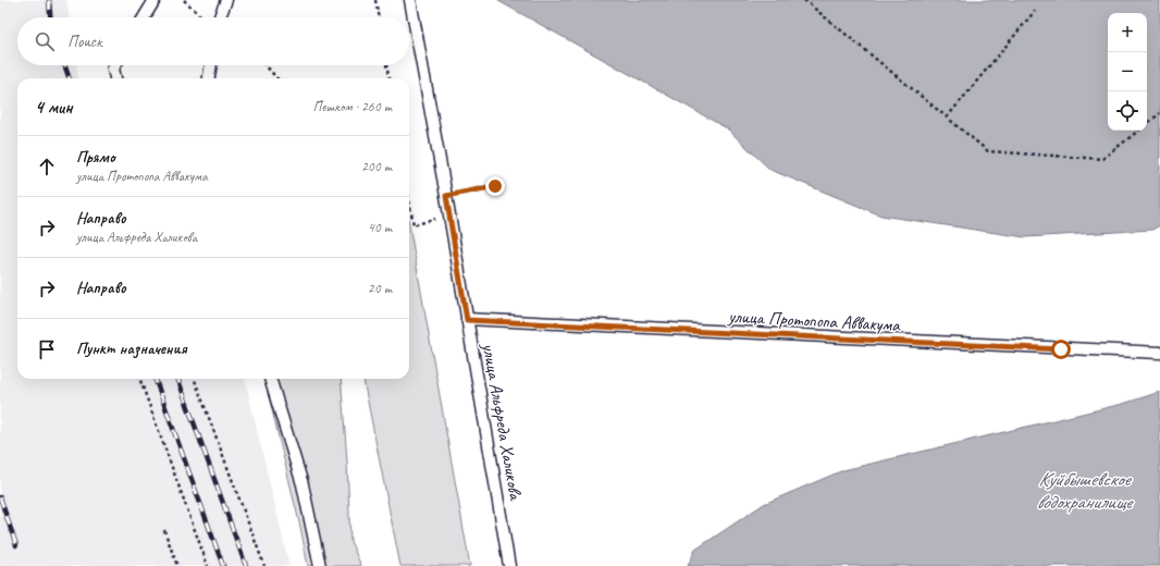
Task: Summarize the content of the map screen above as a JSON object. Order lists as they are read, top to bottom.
{
  "streets": {
    "lane": ["улица Протопопа Аввакума", "улица Альфреда Халикова"]
  },
  "crossings": [
    ["улица Протопопа Аввакума", "улица Альфреда Халикова"]
  ],
  "water": ["Куйбышевское водохранилище"],
  "page": {
    "map_buttons": ["+", "−"],
    "search": "Поиск",
    "heading": ["4 мин", "Пешком · 260 m"],
    "list": [
      ["Прямо", "улица Протопопа Аввакума", "200 m"],
      ["Направо", "улица Альфреда Халикова", "40 m"],
      ["Направо", "20 m"],
      "Пункт назначения"
    ]
  }
}
